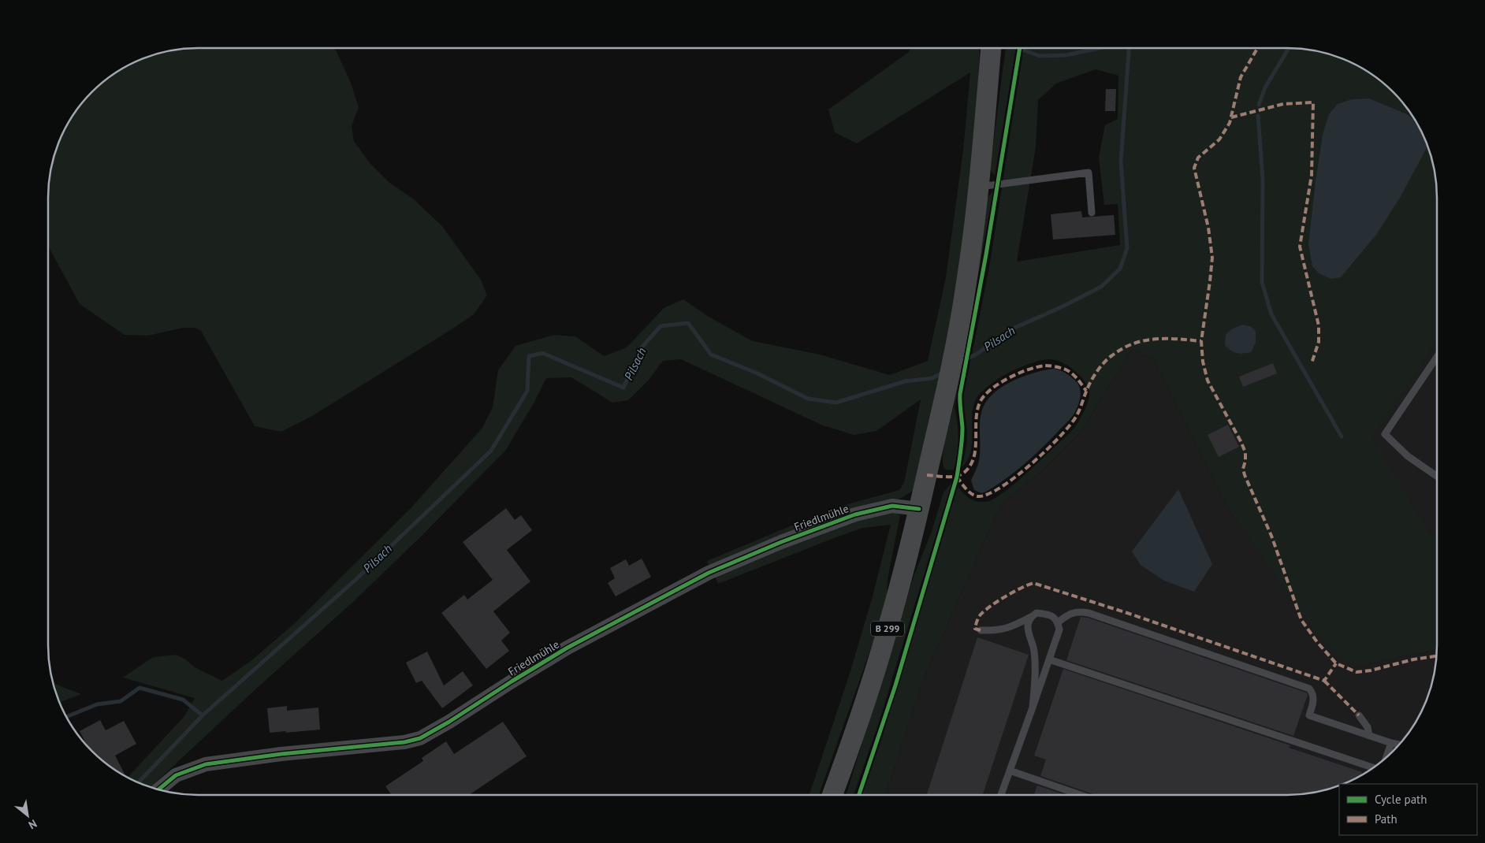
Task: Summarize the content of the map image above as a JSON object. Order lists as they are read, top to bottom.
{
  "streets": {
    "main road": ["B 299"],
    "street": ["Friedlmühle"]
  },
  "crossings": [
    ["Friedlmühle", "B 299"]
  ],
  "water": ["Pilsach"],
  "legend": ["Cycle path", "Path"],
  "north": "bottom right"
}
